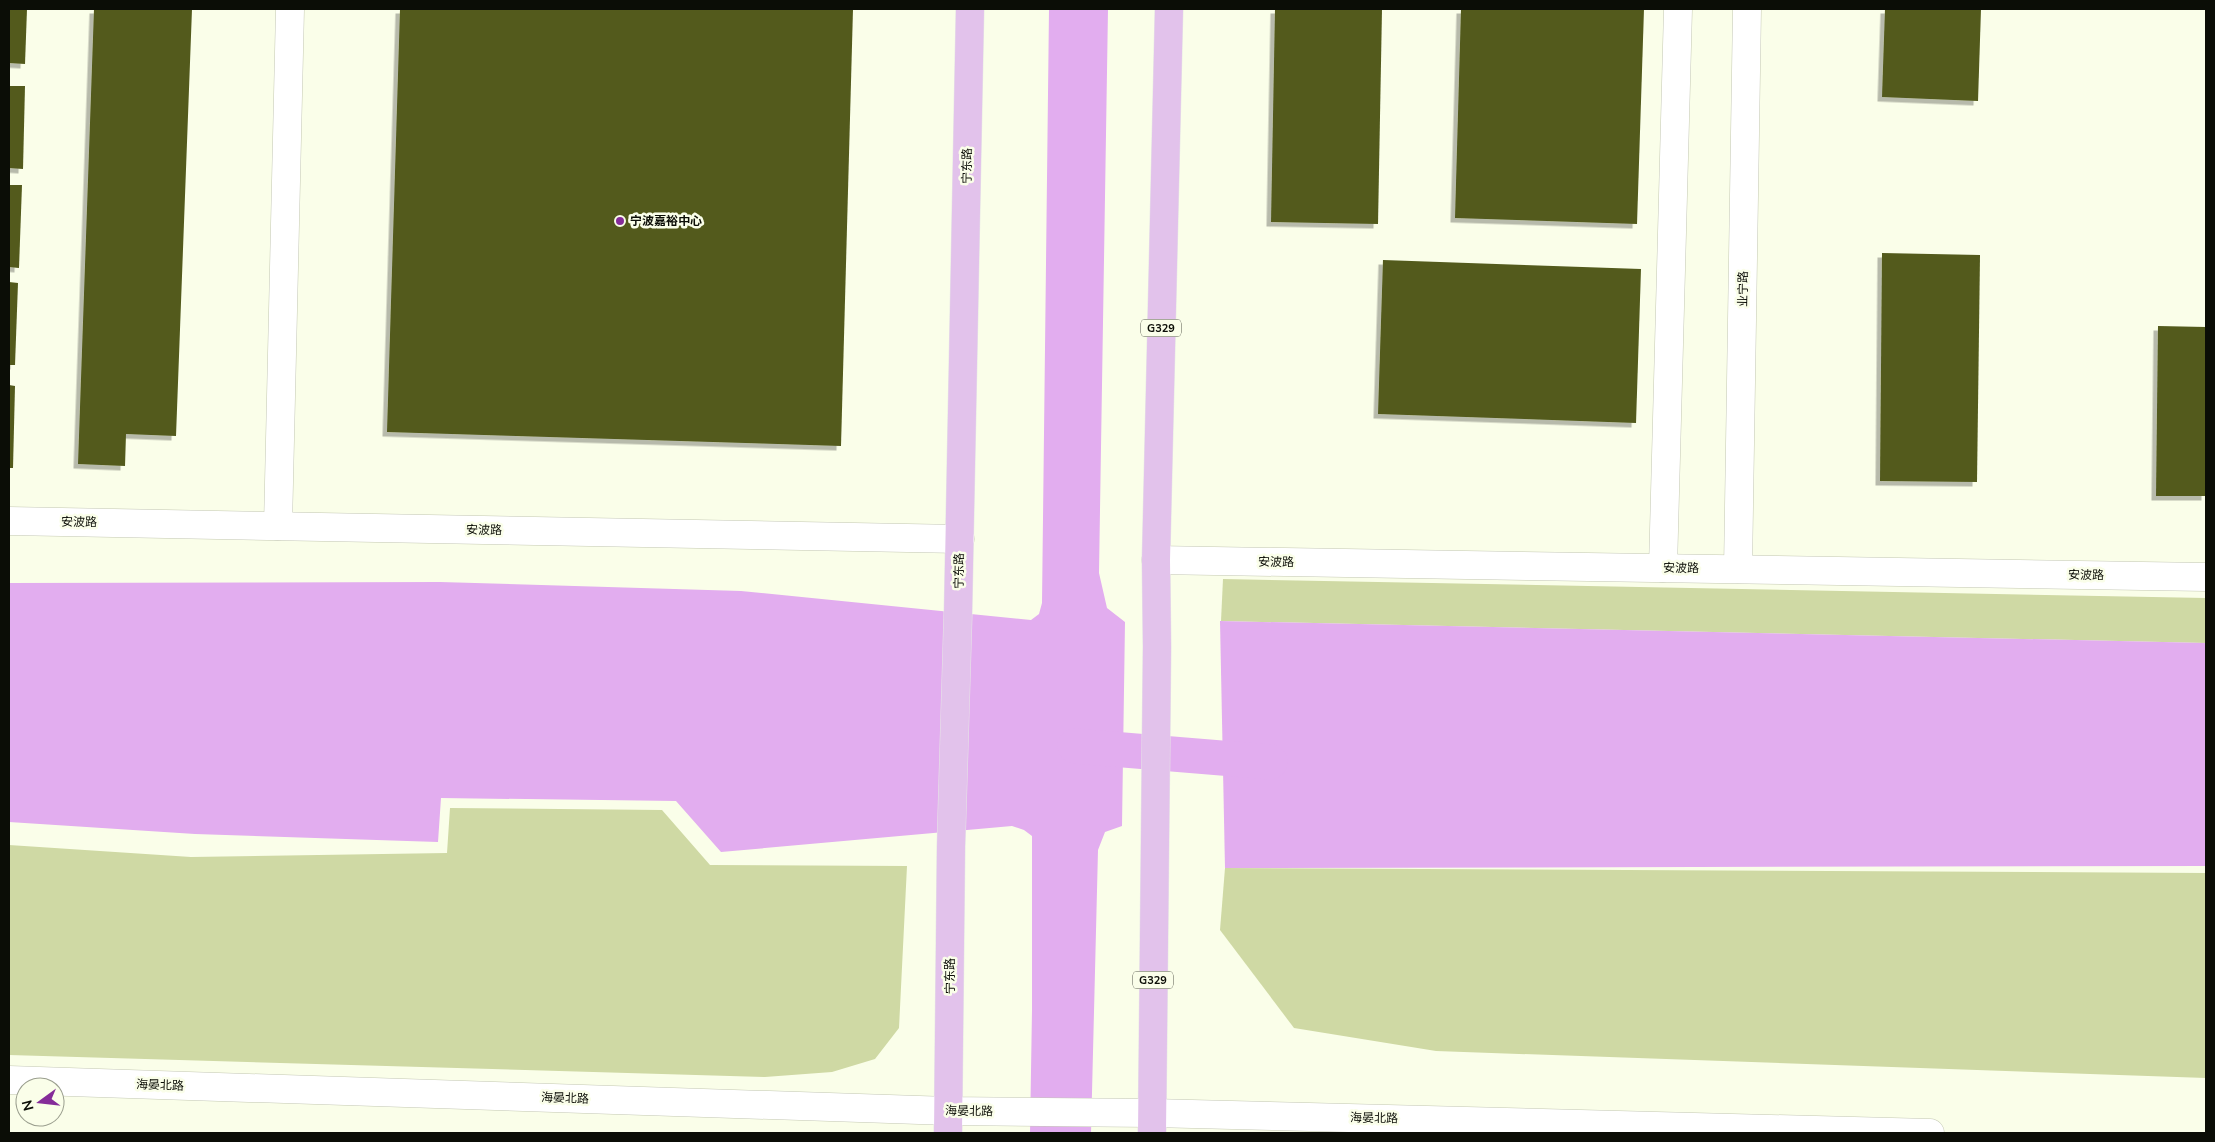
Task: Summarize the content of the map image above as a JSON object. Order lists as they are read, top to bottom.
{
  "streets": {
    "main road": ["宁东路", "G329"],
    "street": ["业宁路", "安波路", "海晏北路"]
  },
  "crossings": [
    ["宁东路", "安波路"],
    ["宁东路", "海晏北路"],
    ["业宁路", "安波路"],
    ["G329", "安波路"],
    ["G329", "海晏北路"]
  ],
  "places": ["宁波嘉裕中心"],
  "north": "left"
}
